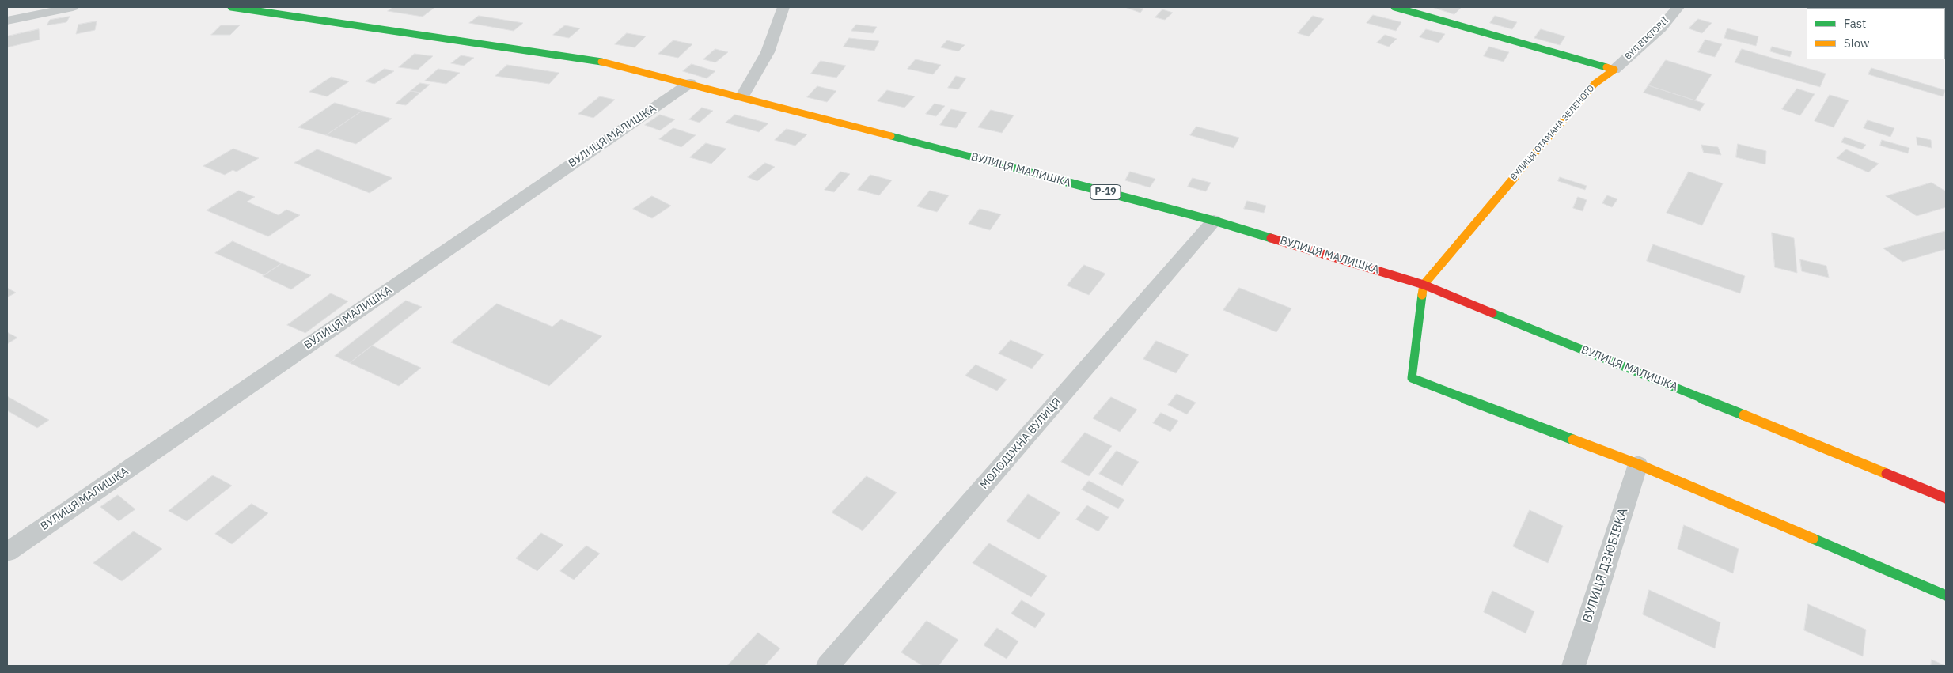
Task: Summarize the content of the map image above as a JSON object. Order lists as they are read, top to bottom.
{
  "streets": {
    "main road": ["ВУЛИЦЯ ОТАМАНА ЗЕЛЕНОГО", "ВУЛИЦЯ МАЛИШКА", "Р-19"],
    "street": ["ВУЛ ВІКТОРІЇ", "МОЛОДІЖНА ВУЛИЦЯ", "ВУЛИЦЯ ДЗЮБІВКА"]
  },
  "crossings": [
    ["ВУЛ ВІКТОРІЇ", "ВУЛИЦЯ ОТАМАНА ЗЕЛЕНОГО"],
    ["ВУЛИЦЯ ОТАМАНА ЗЕЛЕНОГО", "ВУЛИЦЯ МАЛИШКА"],
    ["ВУЛИЦЯ МАЛИШКА", "МОЛОДІЖНА ВУЛИЦЯ"]
  ],
  "legend": ["Fast", "Slow"]
}
